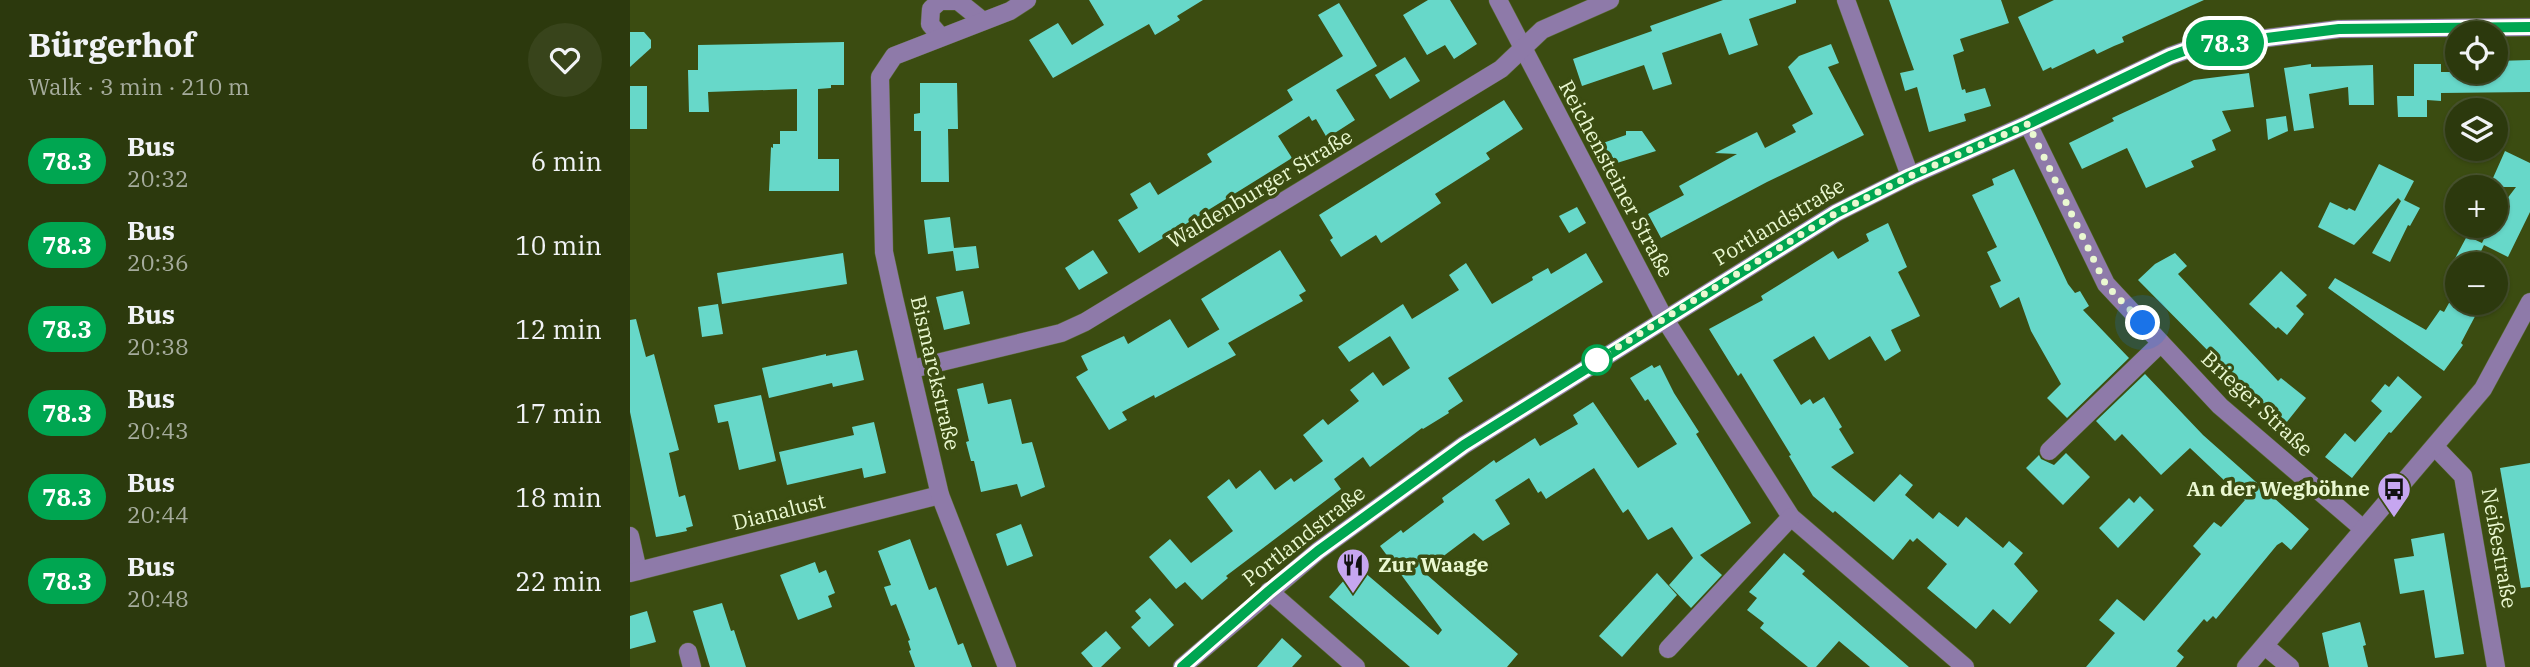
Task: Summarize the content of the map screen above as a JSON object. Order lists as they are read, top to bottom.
{
  "streets": {
    "street": [
      "Reichensteiner Straße",
      "Waldenburger Straße",
      "Portlandstraße",
      "Bismarckstraße",
      "Brieger Straße",
      "Dianalust",
      "Neißestraße"
    ]
  },
  "crossings": [
    ["Reichensteiner Straße", "Waldenburger Straße"],
    ["Reichensteiner Straße", "Portlandstraße"],
    ["Waldenburger Straße", "Bismarckstraße"],
    ["Portlandstraße", "Brieger Straße"],
    ["Bismarckstraße", "Dianalust"]
  ],
  "places": {
    "bus stop": ["An der Wegböhne"],
    "restaurant": ["Zur Waage"]
  },
  "lines": ["bus line 78.3"],
  "page": {
    "heading": ["Bürgerhof", "Walk · 3 min · 210 m"],
    "on_map": "78.3",
    "map_buttons": ["+", "−"],
    "list": [
      {
        "mark": "78.3",
        "name": "Bus",
        "note": "20:32",
        "value": "6 min"
      },
      {
        "mark": "78.3",
        "name": "Bus",
        "note": "20:36",
        "value": "10 min"
      },
      {
        "mark": "78.3",
        "name": "Bus",
        "note": "20:38",
        "value": "12 min"
      },
      {
        "mark": "78.3",
        "name": "Bus",
        "note": "20:43",
        "value": "17 min"
      },
      {
        "mark": "78.3",
        "name": "Bus",
        "note": "20:44",
        "value": "18 min"
      },
      {
        "mark": "78.3",
        "name": "Bus",
        "note": "20:48",
        "value": "22 min"
      }
    ]
  }
}
